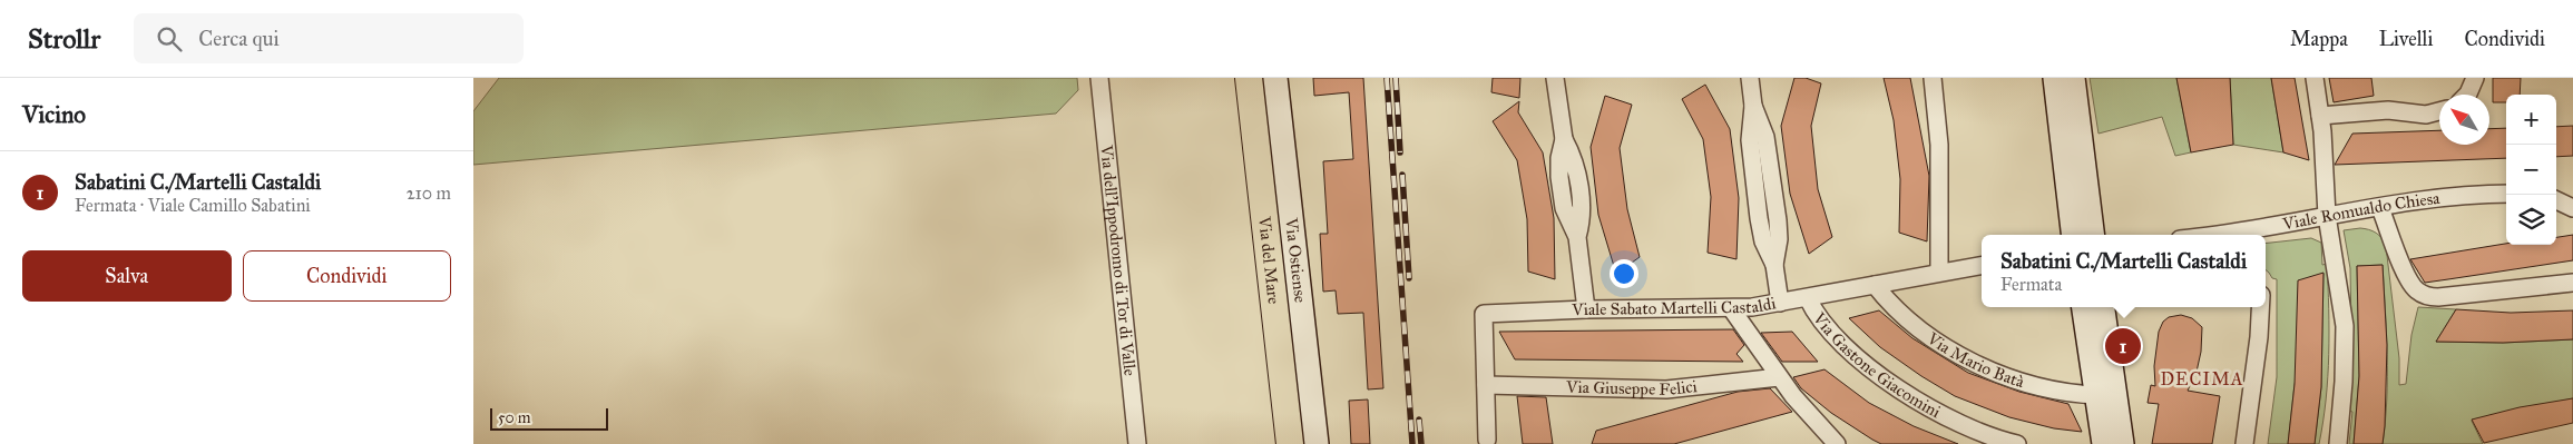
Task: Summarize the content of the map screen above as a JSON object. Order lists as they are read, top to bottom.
{
  "streets": {
    "main road": ["Via del Mare"],
    "street": [
      "Viale Romualdo Chiesa",
      "Via Ostiense",
      "Via dell'Ippodromo di Tor di Valle",
      "Viale Sabato Martelli Castaldi",
      "Via Mario Batà",
      "Via Gastone Giacomini",
      "Via Giuseppe Felici"
    ]
  },
  "crossings": [
    ["Viale Sabato Martelli Castaldi", "Via Mario Batà"],
    ["Viale Sabato Martelli Castaldi", "Via Gastone Giacomini"],
    ["Viale Sabato Martelli Castaldi", "Via Giuseppe Felici"]
  ],
  "districts": ["DECIMA"],
  "scale_bar": "50 m",
  "north": "top left",
  "page": {
    "header": "Strollr",
    "search": "Cerca qui",
    "nav": ["Mappa", "Livelli", "Condividi"],
    "heading": "Vicino",
    "map_buttons": ["+", "−"],
    "list": [
      {
        "mark": "1",
        "name": "Sabatini C./Martelli Castaldi",
        "note": "Fermata · Viale Camillo Sabatini",
        "value": "210 m"
      }
    ],
    "buttons": ["Salva", "Condividi"],
    "popup": ["Sabatini C./Martelli Castaldi", "Fermata"],
    "pins": "1",
    "scale": "50 m"
  }
}
